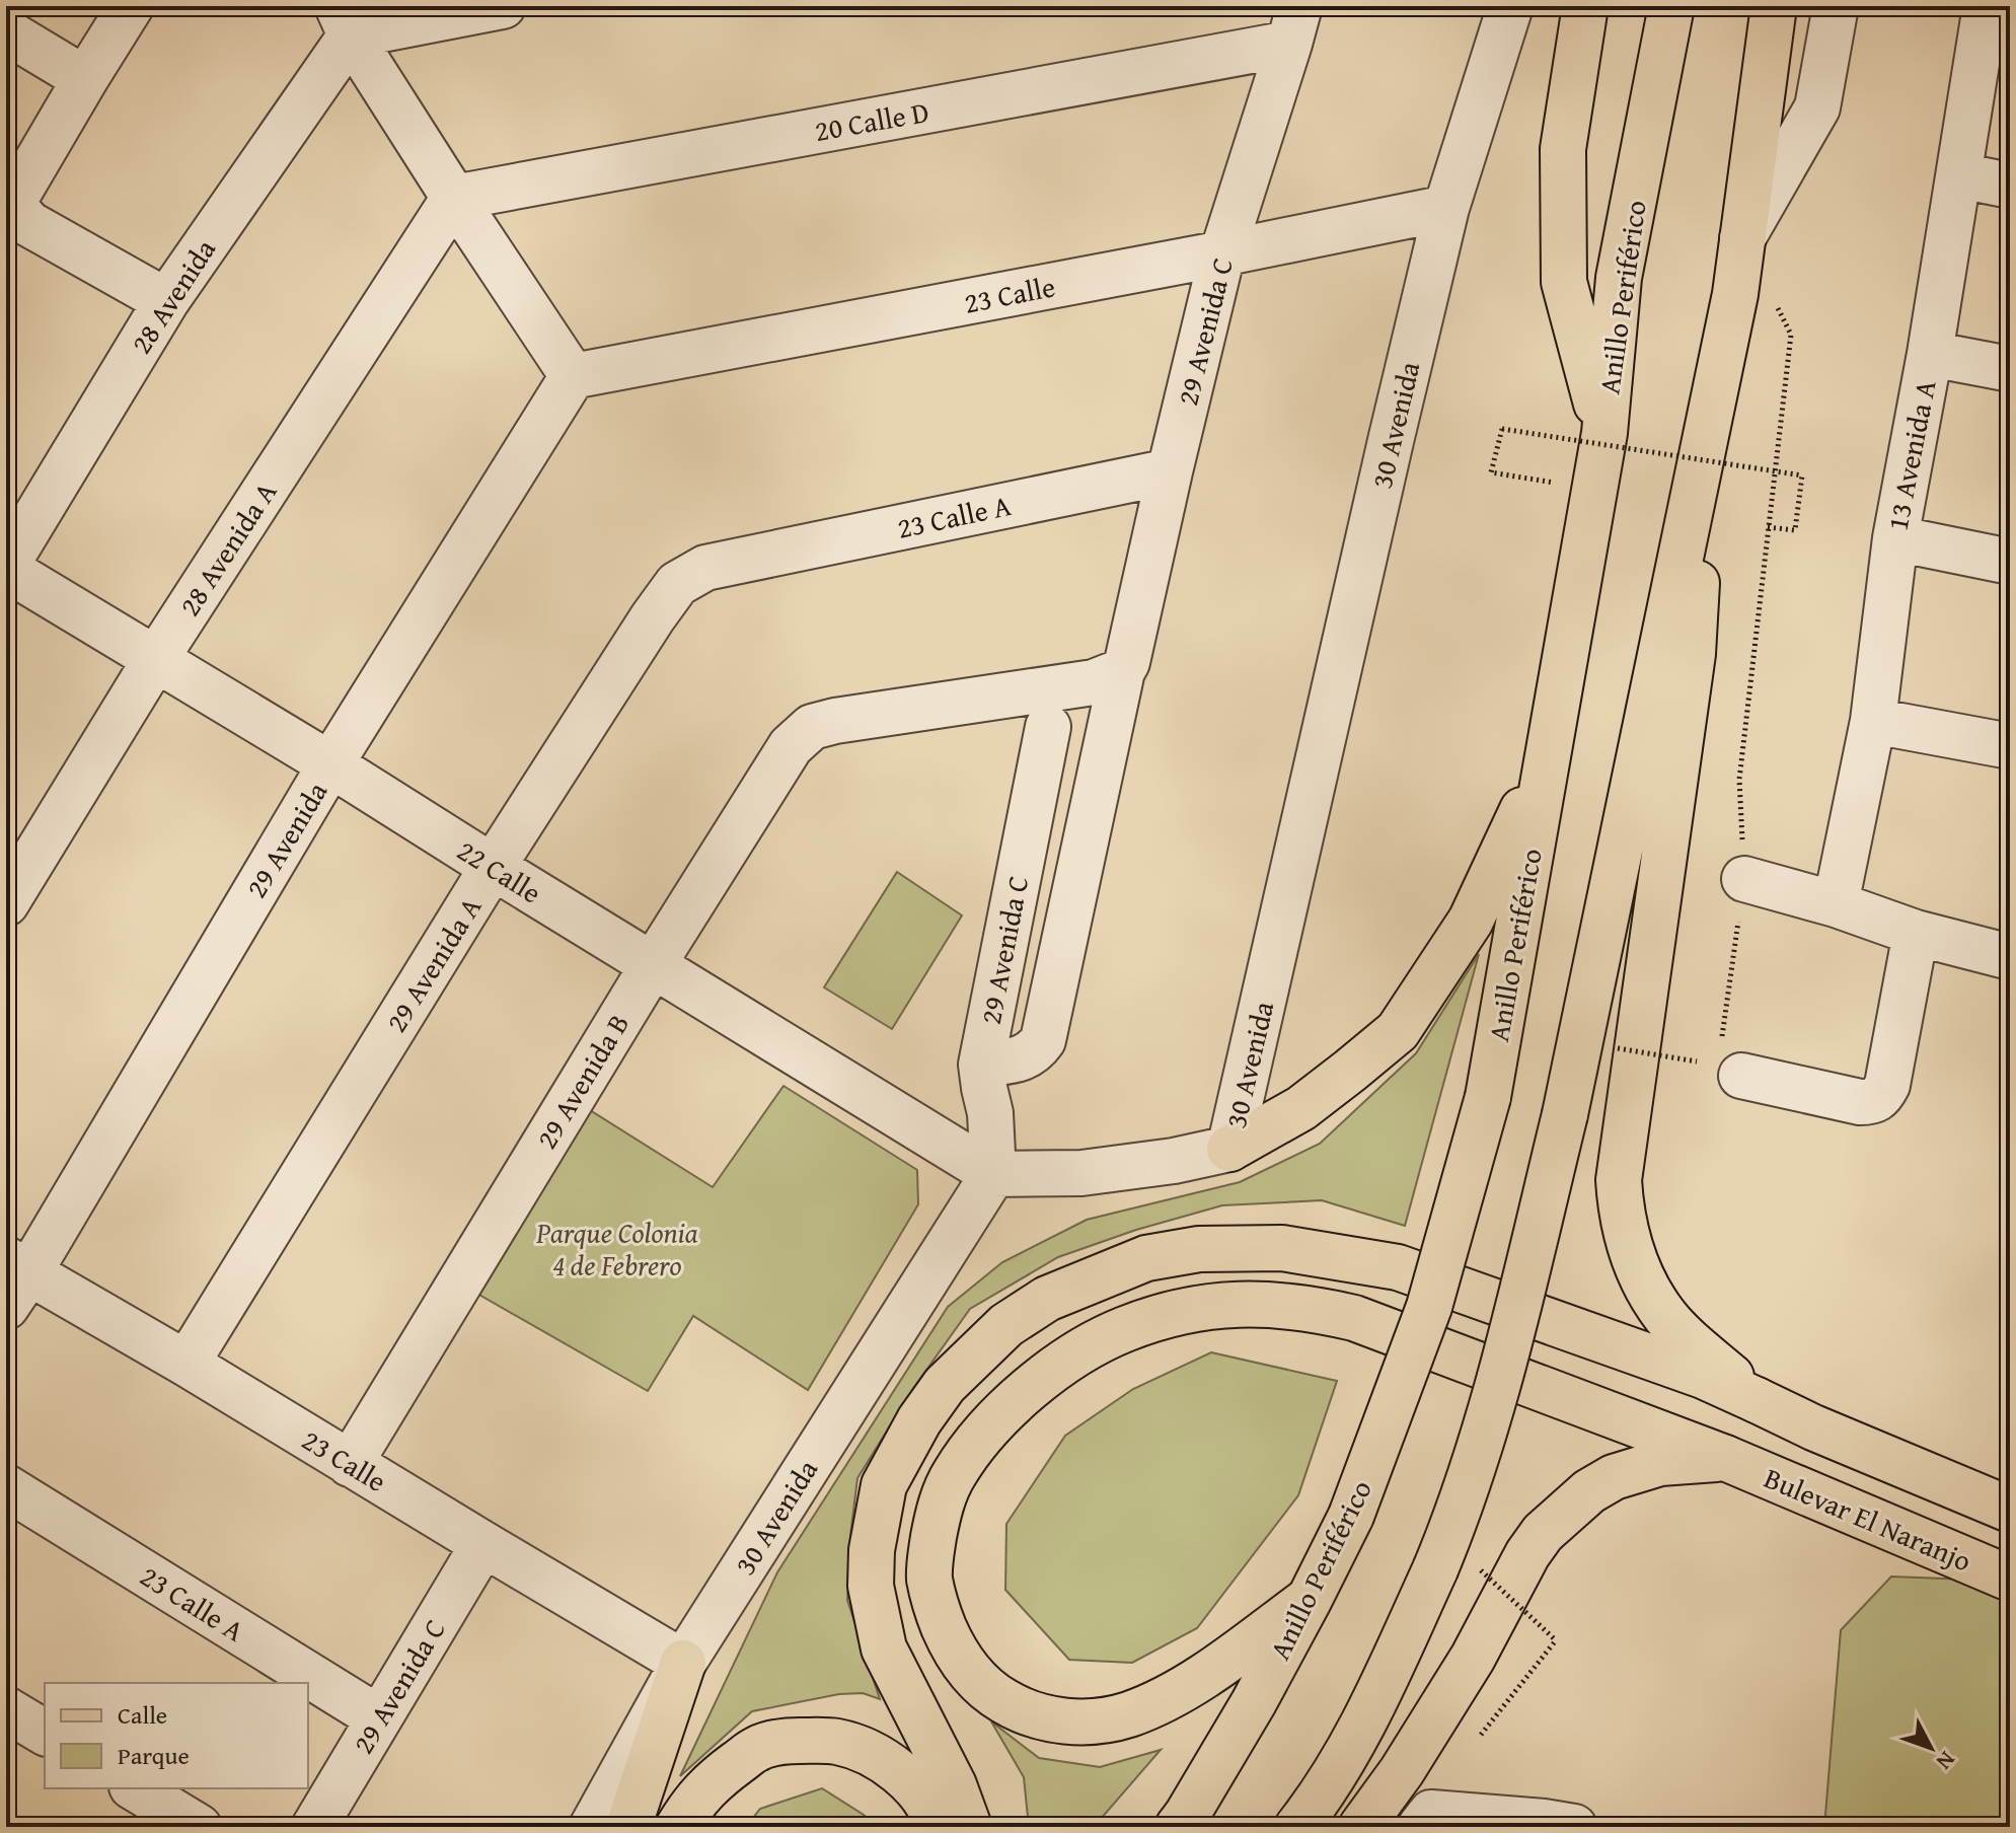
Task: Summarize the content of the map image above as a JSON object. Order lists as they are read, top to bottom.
{
  "streets": {
    "main road": ["Anillo Periférico", "Bulevar El Naranjo"],
    "street": [
      "20 Calle D",
      "23 Calle",
      "28 Avenida",
      "29 Avenida C",
      "30 Avenida",
      "13 Avenida A",
      "23 Calle A",
      "28 Avenida A",
      "29 Avenida",
      "22 Calle",
      "29 Avenida A",
      "29 Avenida B"
    ]
  },
  "crossings": [
    ["20 Calle D", "29 Avenida C"],
    ["20 Calle D", "28 Avenida A"],
    ["23 Calle", "29 Avenida C"],
    ["23 Calle", "30 Avenida"],
    ["23 Calle", "29 Avenida"],
    ["23 Calle", "29 Avenida A"],
    ["23 Calle", "29 Avenida B"],
    ["28 Avenida", "22 Calle"],
    ["Anillo Periférico", "Bulevar El Naranjo"],
    ["29 Avenida C", "30 Avenida"],
    ["29 Avenida C", "23 Calle A"],
    ["29 Avenida C", "22 Calle"],
    ["29 Avenida C", "29 Avenida B"],
    ["30 Avenida", "22 Calle"],
    ["23 Calle A", "29 Avenida A"],
    ["28 Avenida A", "22 Calle"],
    ["29 Avenida", "22 Calle"],
    ["22 Calle", "29 Avenida A"],
    ["22 Calle", "29 Avenida B"]
  ],
  "parks": ["Parque Colonia 4 de Febrero"],
  "legend": ["Calle", "Parque"],
  "north": "bottom right"
}
